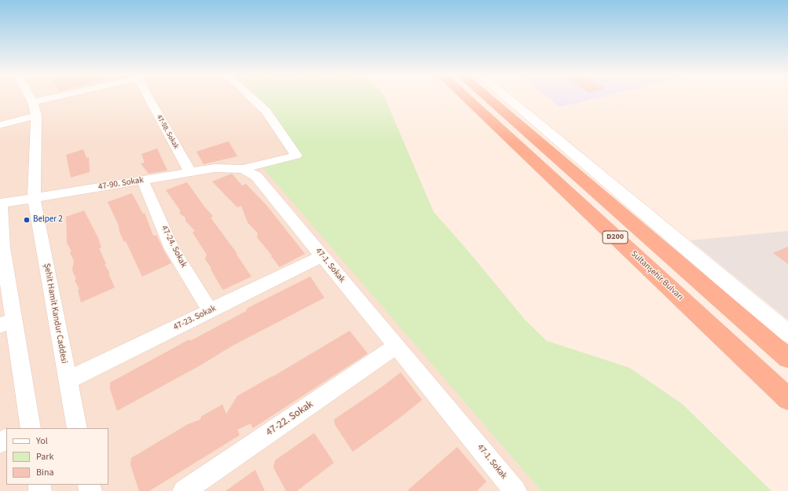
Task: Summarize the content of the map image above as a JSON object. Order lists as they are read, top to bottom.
{
  "streets": {
    "highway": ["D200", "Sultanşehir Bulvarı"],
    "street": [
      "47-98. Sokak",
      "47-90. Sokak",
      "47-24. Sokak",
      "47-1. Sokak",
      "Şehit Hamit Kandur Caddesi",
      "47-23. Sokak",
      "47-22. Sokak"
    ]
  },
  "crossings": [
    ["47-98. Sokak", "47-90. Sokak"],
    ["47-90. Sokak", "47-24. Sokak"],
    ["47-90. Sokak", "47-1. Sokak"],
    ["47-90. Sokak", "Şehit Hamit Kandur Caddesi"],
    ["47-24. Sokak", "47-23. Sokak"],
    ["47-1. Sokak", "47-23. Sokak"],
    ["47-1. Sokak", "47-22. Sokak"],
    ["Şehit Hamit Kandur Caddesi", "47-23. Sokak"]
  ],
  "places": ["Belper 2"],
  "legend": ["Yol", "Park", "Bina"]
}
